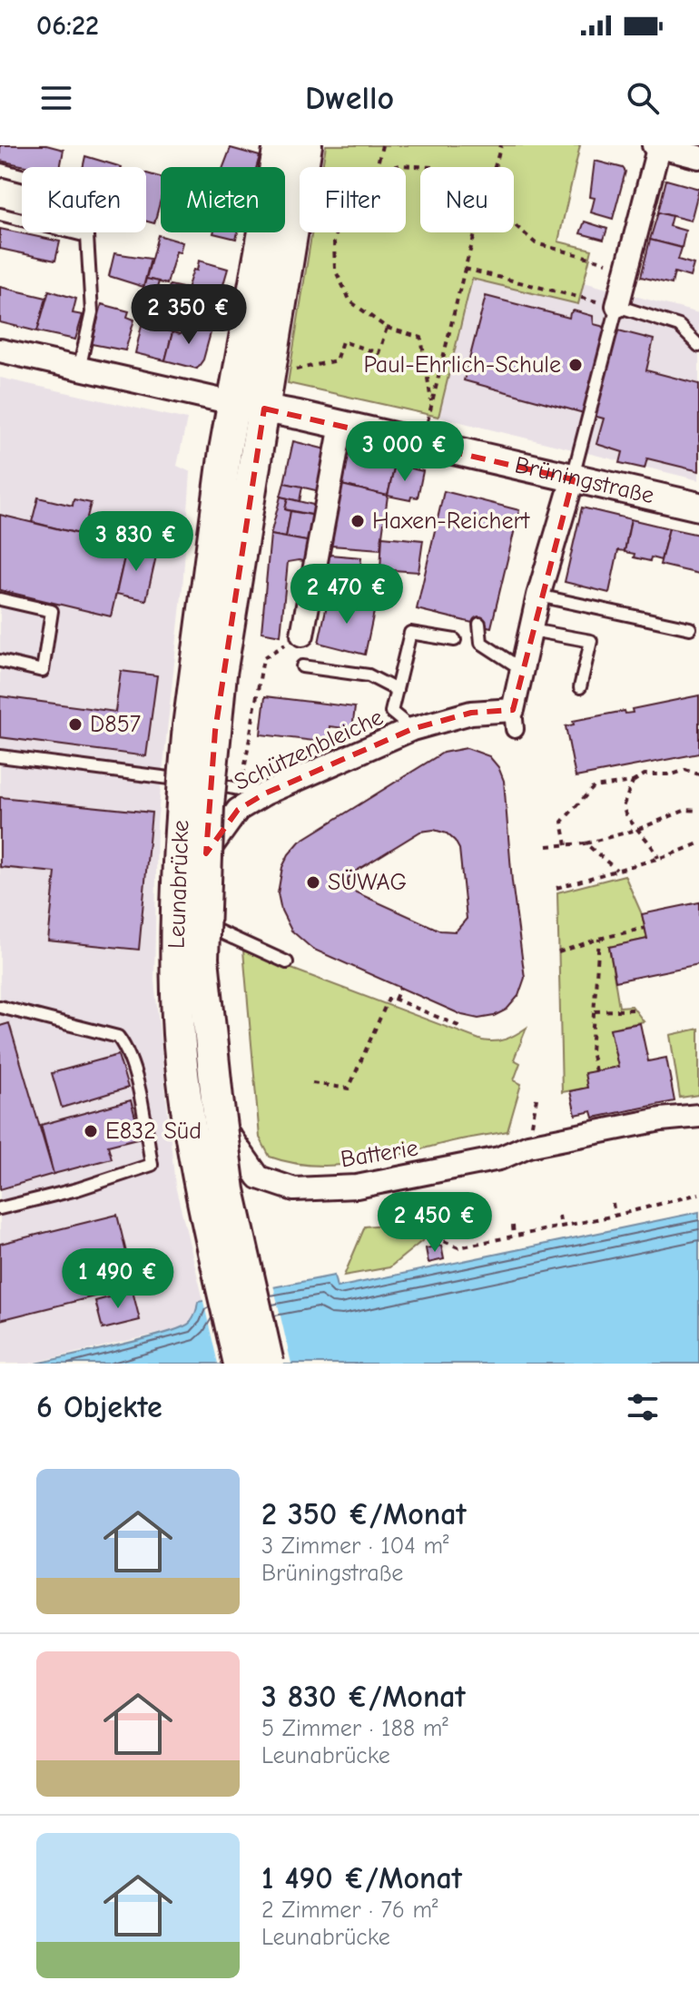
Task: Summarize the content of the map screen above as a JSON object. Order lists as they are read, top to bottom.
{
  "streets": {
    "main road": ["Leunabrücke"],
    "street": ["Brüningstraße", "Schützenbleiche", "Batterie"]
  },
  "crossings": [
    ["Brüningstraße", "Leunabrücke"],
    ["Schützenbleiche", "Batterie"]
  ],
  "places": [
    "Paul-Ehrlich-Schule",
    "Haxen-Reichert",
    "D857",
    "SÜWAG",
    "E832 Süd"
  ],
  "page": {
    "status": "06:22",
    "header": "Dwello",
    "chip": [
      "Kaufen",
      "Mieten",
      "Filter",
      "Neu"
    ],
    "price": [
      "2 350 €",
      "3 000 €",
      "3 830 €",
      "2 470 €",
      "2 450 €",
      "1 490 €"
    ],
    "heading": "6 Objekte",
    "list": [
      {
        "name": "2 350 €/Monat",
        "note": "3 Zimmer · 104 m² · Brüningstraße"
      },
      {
        "name": "3 830 €/Monat",
        "note": "5 Zimmer · 188 m² · Leunabrücke"
      },
      {
        "name": "1 490 €/Monat",
        "note": "2 Zimmer · 76 m² · Leunabrücke"
      }
    ]
  }
}
